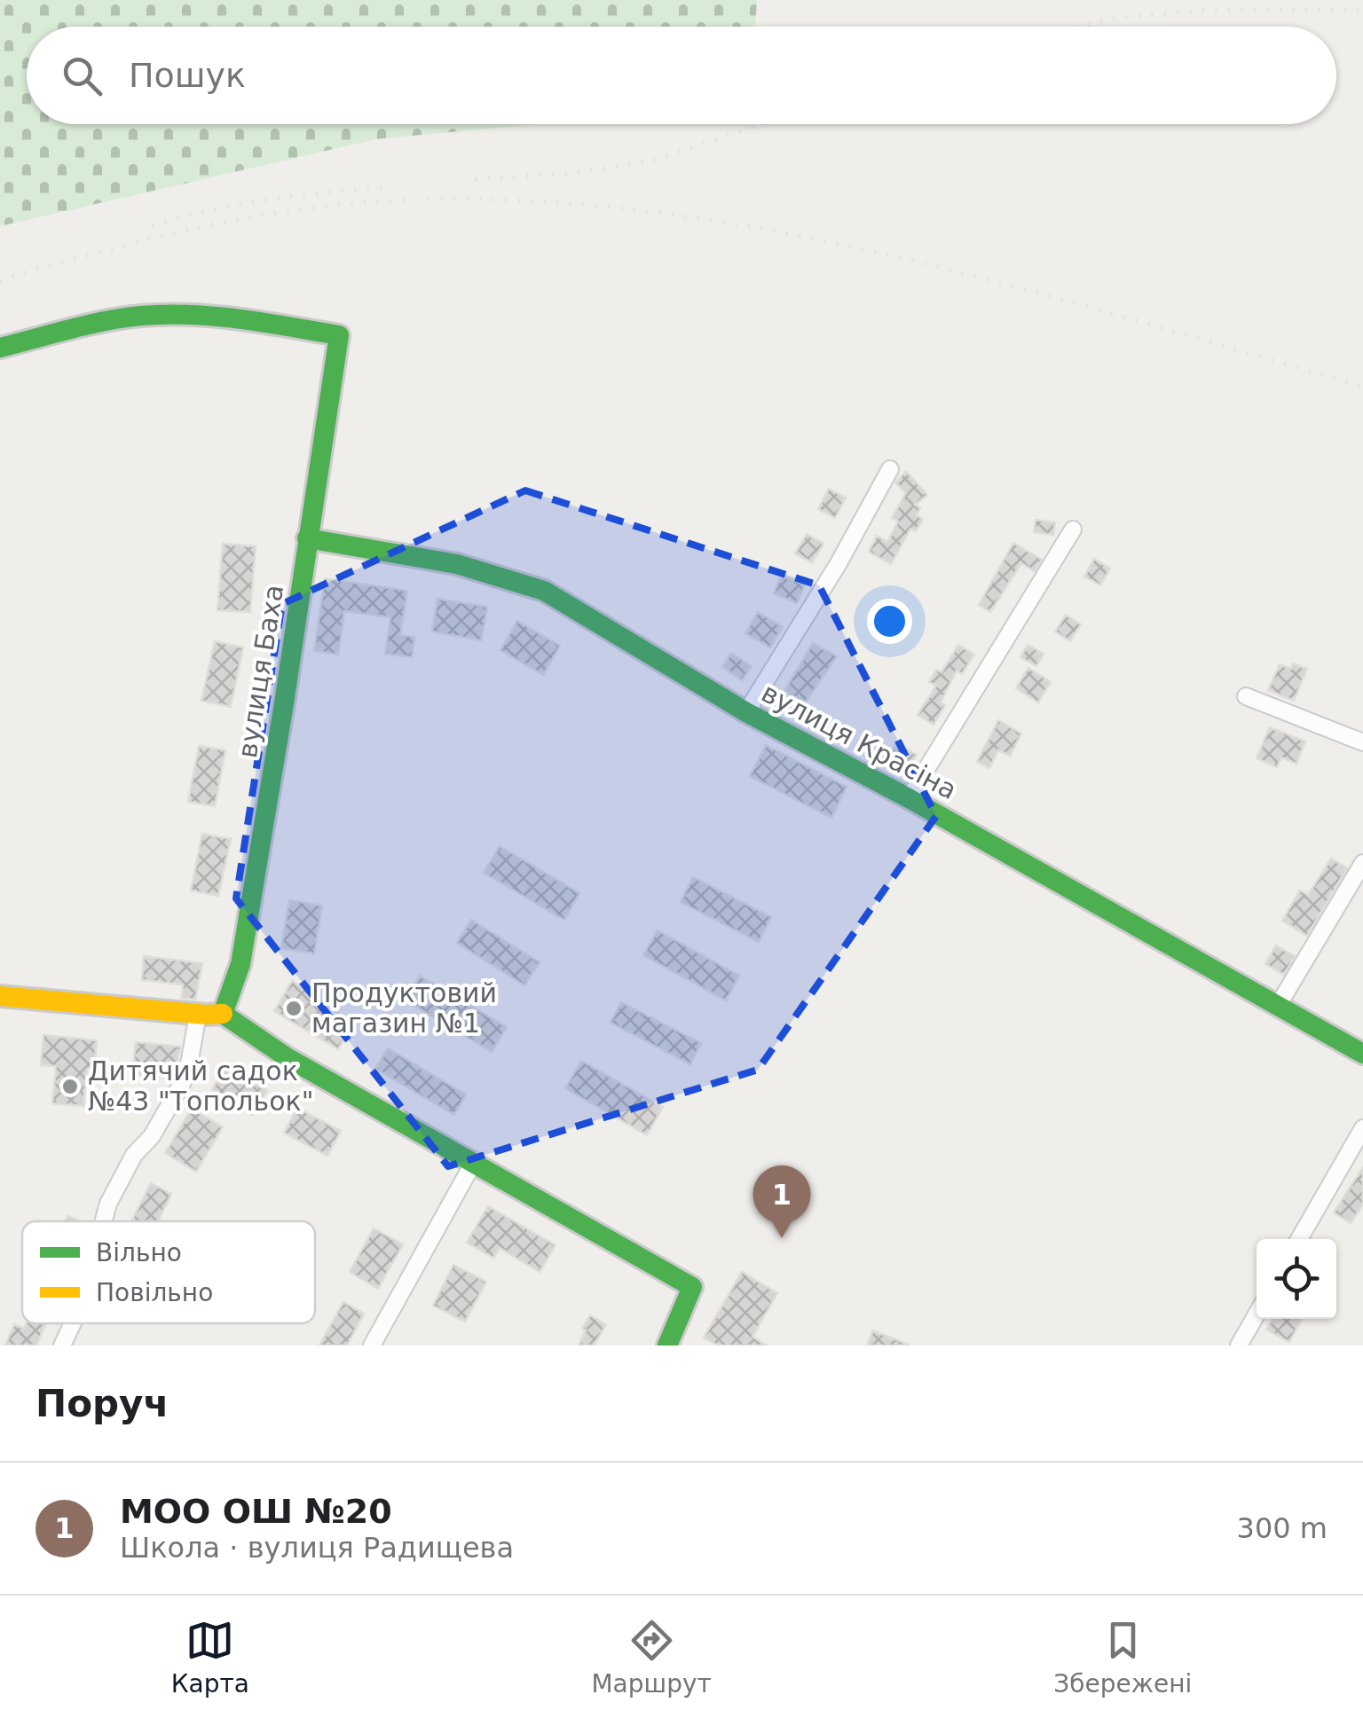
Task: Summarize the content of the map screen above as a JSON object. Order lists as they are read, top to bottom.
{
  "streets": {
    "street": ["вулиця Баха", "вулиця Красіна"]
  },
  "crossings": [
    ["вулиця Баха", "вулиця Красіна"]
  ],
  "places": ["Продуктовий магазин №1", "Дитячий садок №43 \"Топольок\""],
  "legend": ["Вільно", "Повільно"],
  "page": {
    "search": "Пошук",
    "pins": "1",
    "heading": "Поруч",
    "list": [
      {
        "mark": "1",
        "name": "МОО ОШ №20",
        "note": "Школа · вулиця Радищева",
        "value": "300 m"
      }
    ],
    "nav": ["Карта", "Маршрут", "Збережені"]
  }
}
